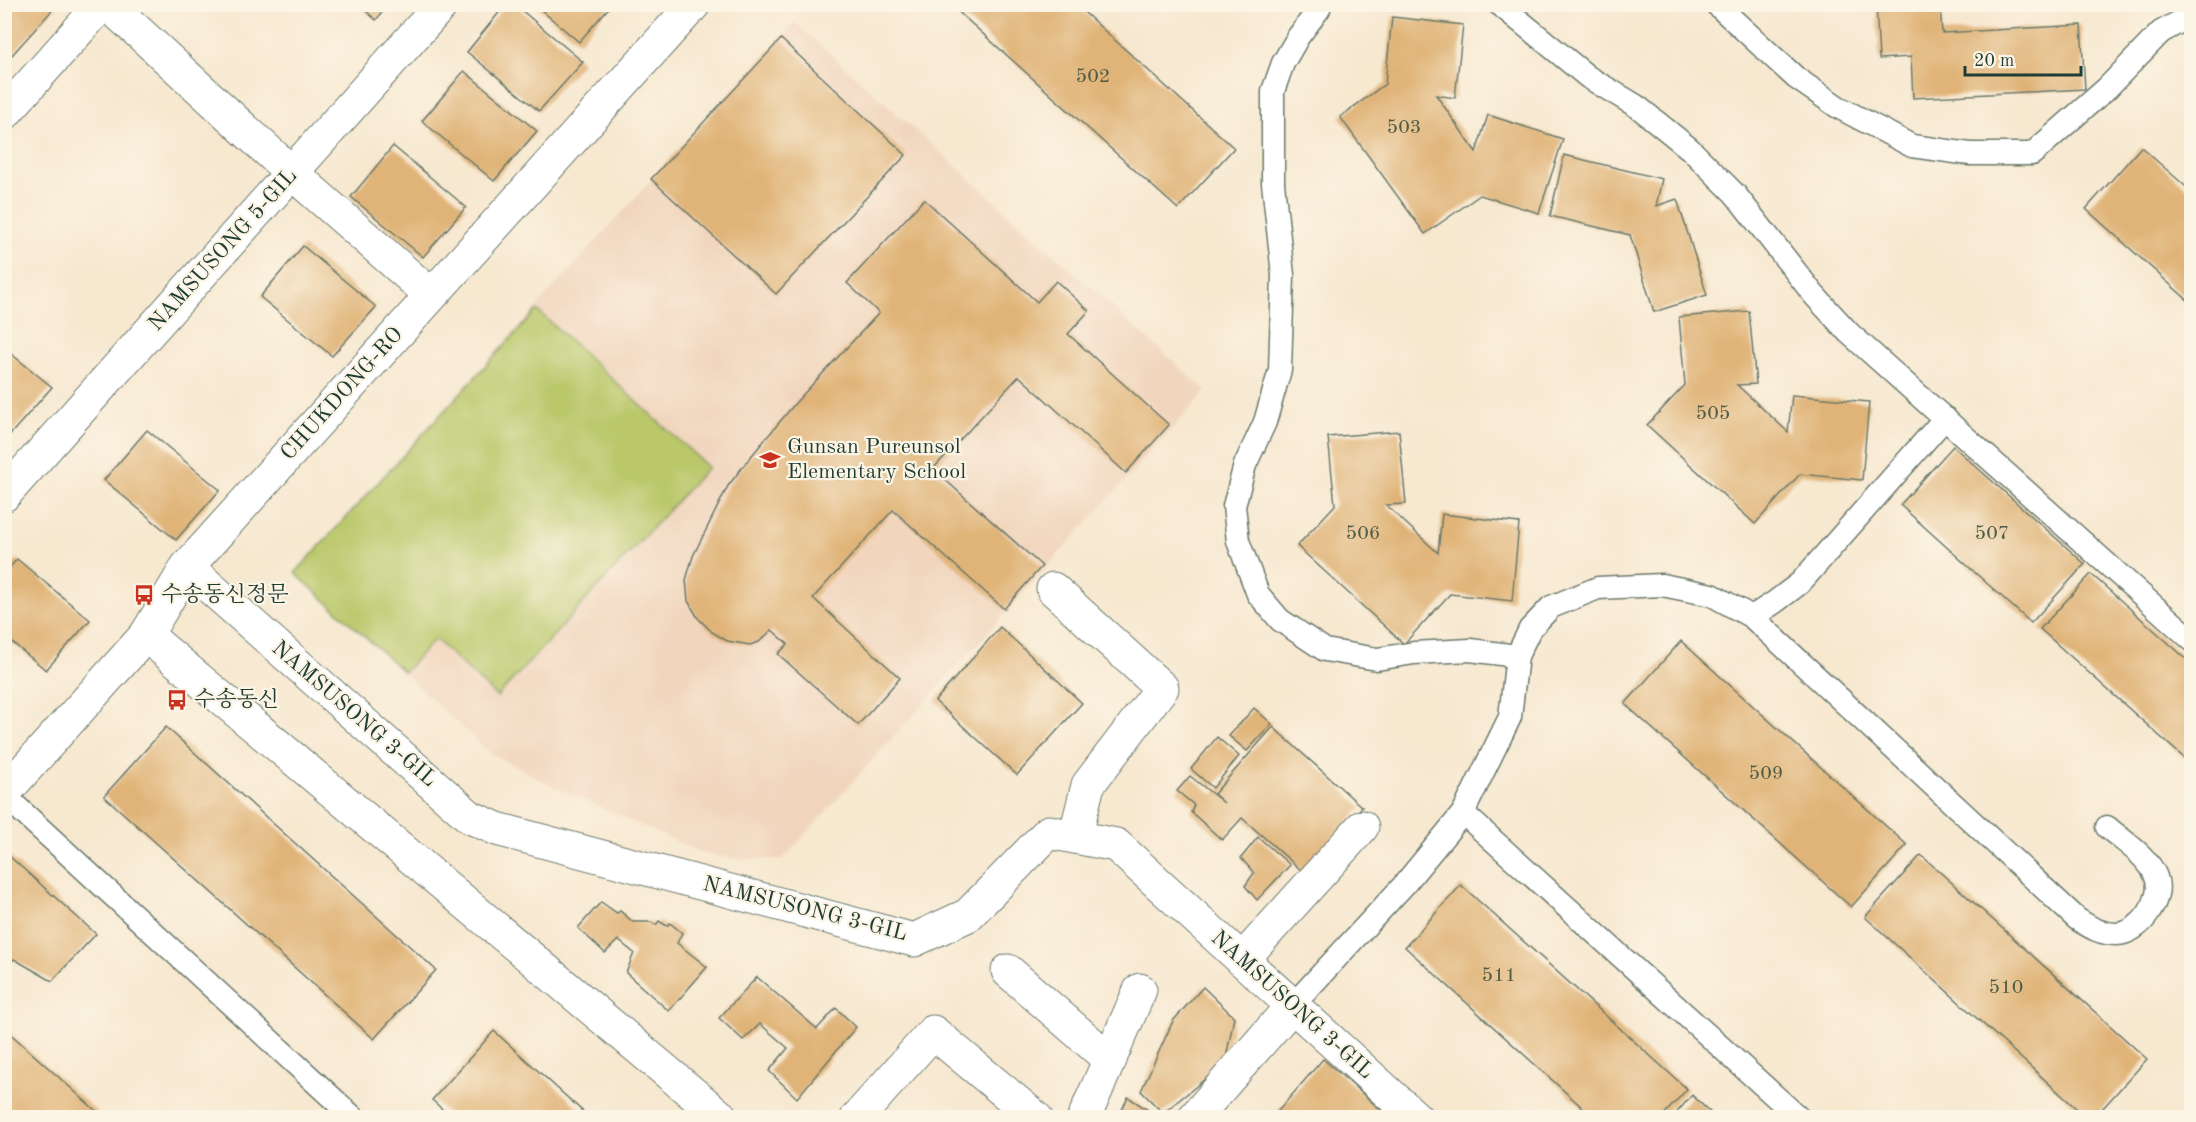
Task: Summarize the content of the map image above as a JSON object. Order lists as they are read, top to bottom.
{
  "streets": {
    "street": ["NAMSUSONG 5-GIL", "CHUKDONG-RO", "NAMSUSONG 3-GIL"]
  },
  "crossings": [
    ["CHUKDONG-RO", "NAMSUSONG 3-GIL"]
  ],
  "places": {
    "school or university": ["Gunsan Pureunsol Elementary School"],
    "bus stop": ["수송동신정문", "수송동신"]
  },
  "house_numbers": [
    "502",
    "503",
    "505",
    "506",
    "507",
    "509",
    "511",
    "510"
  ],
  "scale_bar": "20 m"
}
